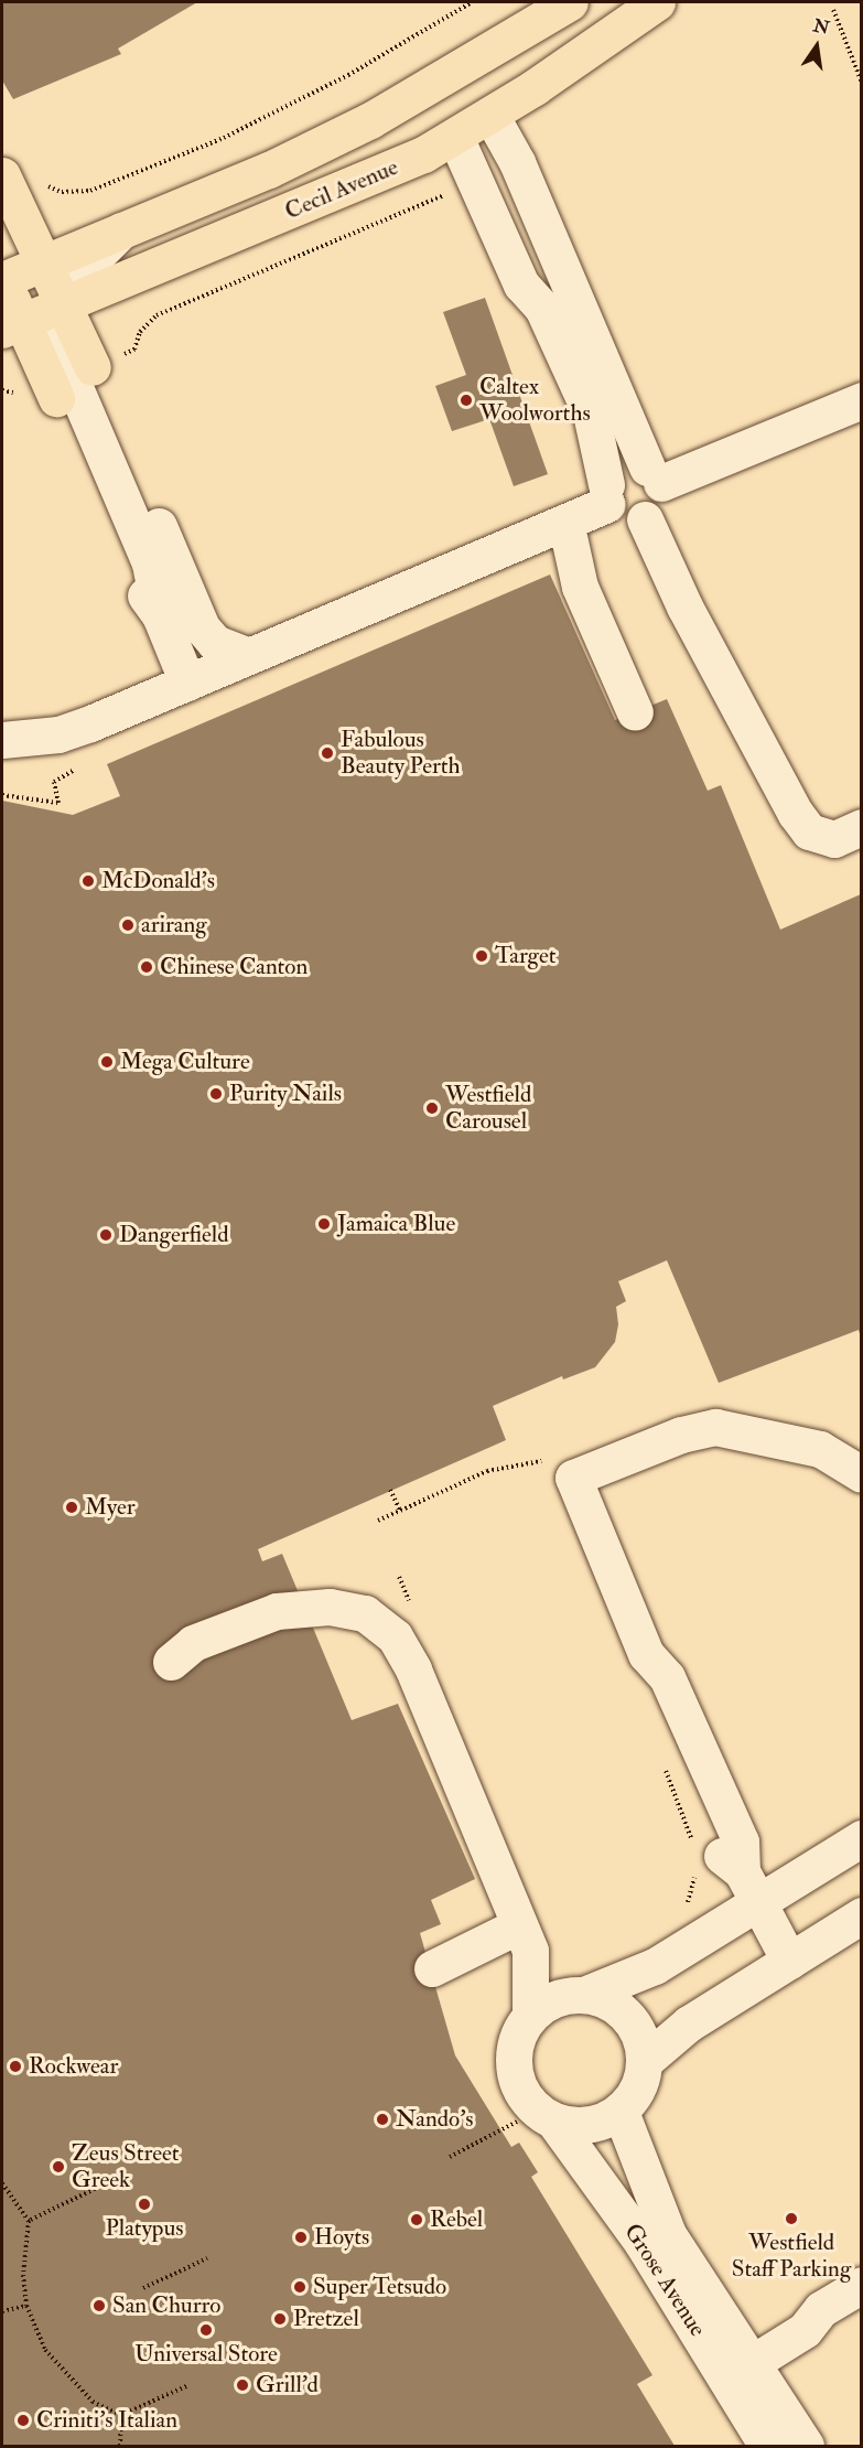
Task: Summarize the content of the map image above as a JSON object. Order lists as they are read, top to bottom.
{
  "streets": {
    "main road": ["Cecil Avenue"],
    "street": ["Grose Avenue"]
  },
  "places": [
    "Caltex Woolworths",
    "Fabulous Beauty Perth",
    "McDonald's",
    "arirang",
    "Target",
    "Chinese Canton",
    "Mega Culture",
    "Purity Nails",
    "Westfield Carousel",
    "Jamaica Blue",
    "Dangerfield",
    "Myer",
    "Rockwear",
    "Nando's",
    "Zeus Street Greek",
    "Platypus",
    "Westfield Staff Parking",
    "Rebel",
    "Hoyts",
    "Super Tetsudo",
    "San Churro",
    "Pretzel",
    "Universal Store",
    "Grill'd",
    "Criniti's Italian"
  ],
  "north": "top"
}
